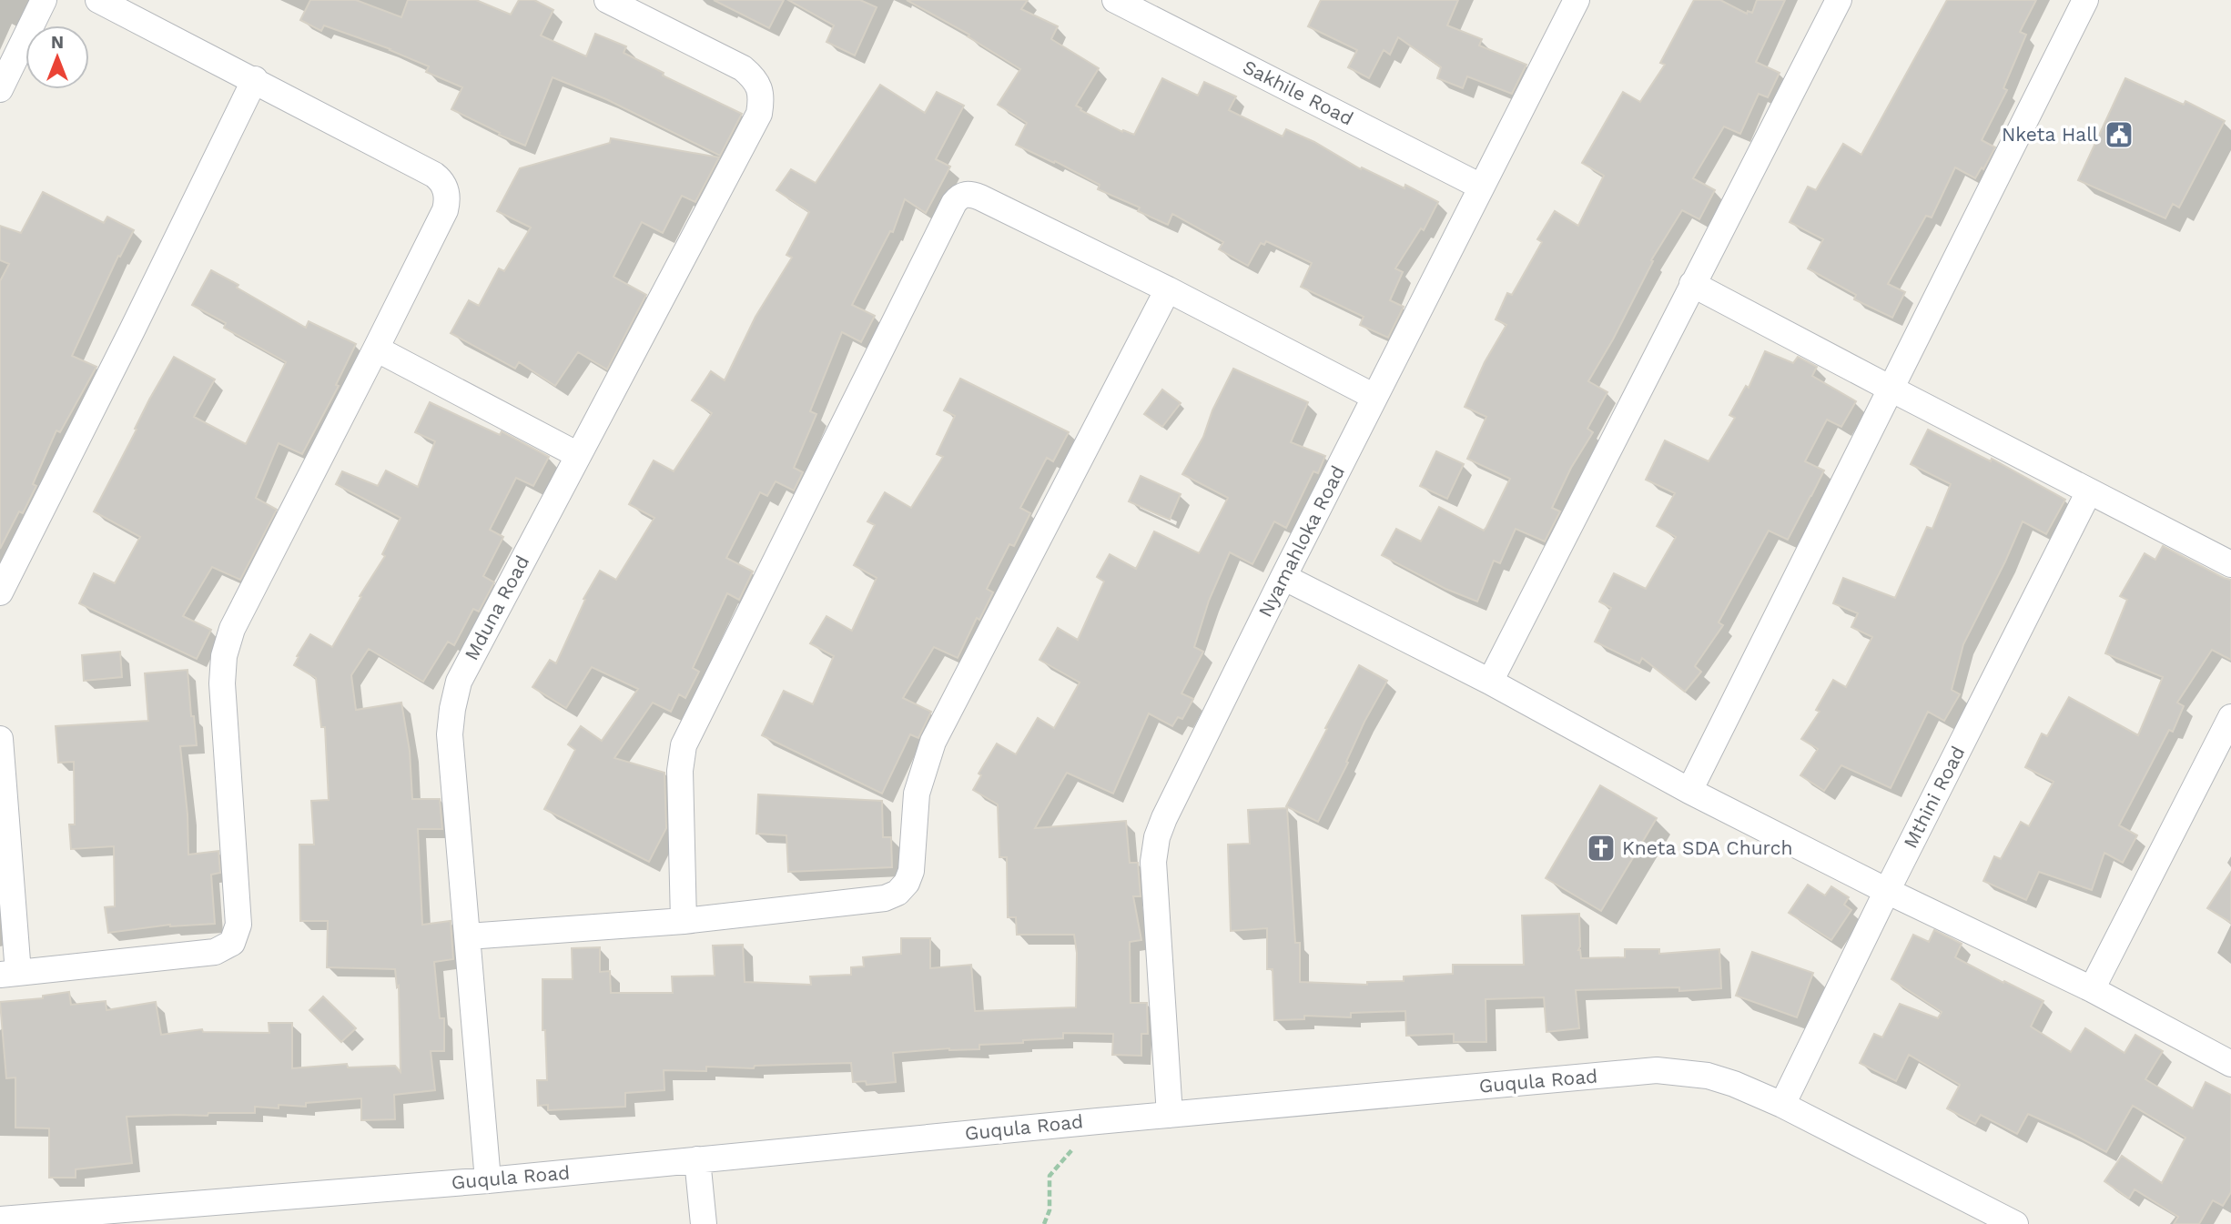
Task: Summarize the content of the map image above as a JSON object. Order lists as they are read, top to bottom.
{
  "streets": {
    "street": [
      "Sakhile Road",
      "Nyamahloka Road",
      "Mduna Road",
      "Mthini Road",
      "Guqula Road"
    ]
  },
  "crossings": [
    ["Sakhile Road", "Nyamahloka Road"],
    ["Nyamahloka Road", "Guqula Road"],
    ["Mduna Road", "Guqula Road"],
    ["Mthini Road", "Guqula Road"]
  ],
  "places": {
    "public building": ["Nketa Hall"],
    "church": ["Kneta SDA Church"]
  },
  "north": "top"
}
